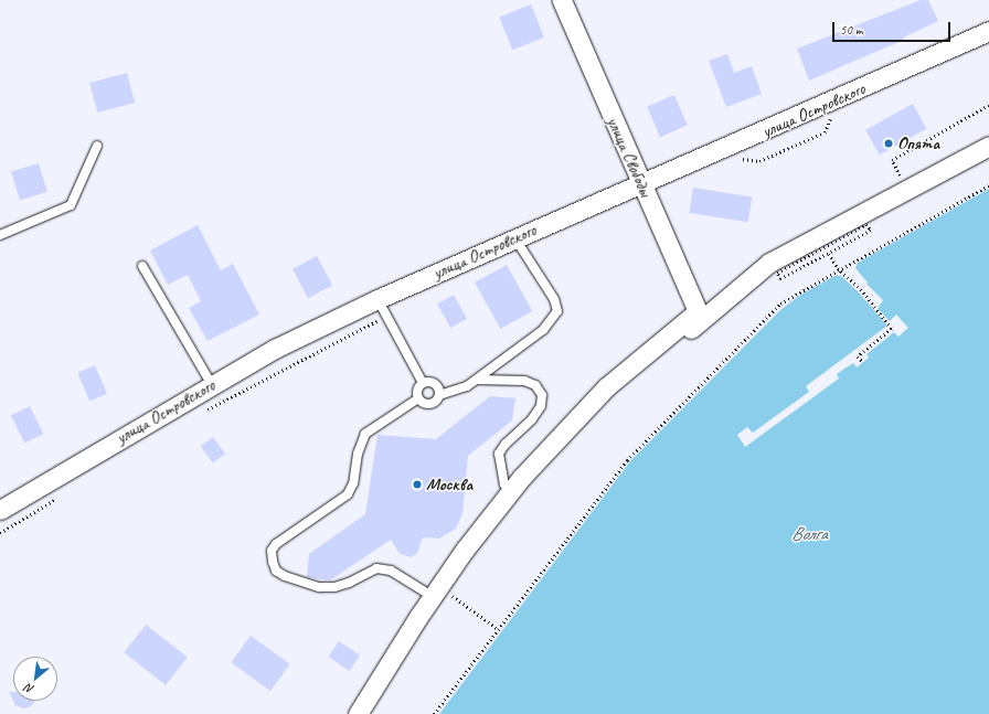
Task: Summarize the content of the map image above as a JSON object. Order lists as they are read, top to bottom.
{
  "streets": {
    "street": ["улица Островского", "улица Свободы"]
  },
  "crossings": [
    ["улица Островского", "улица Свободы"]
  ],
  "water": ["Волга"],
  "places": ["Опята", "Москва"],
  "scale_bar": "50 m",
  "north": "bottom left"
}
